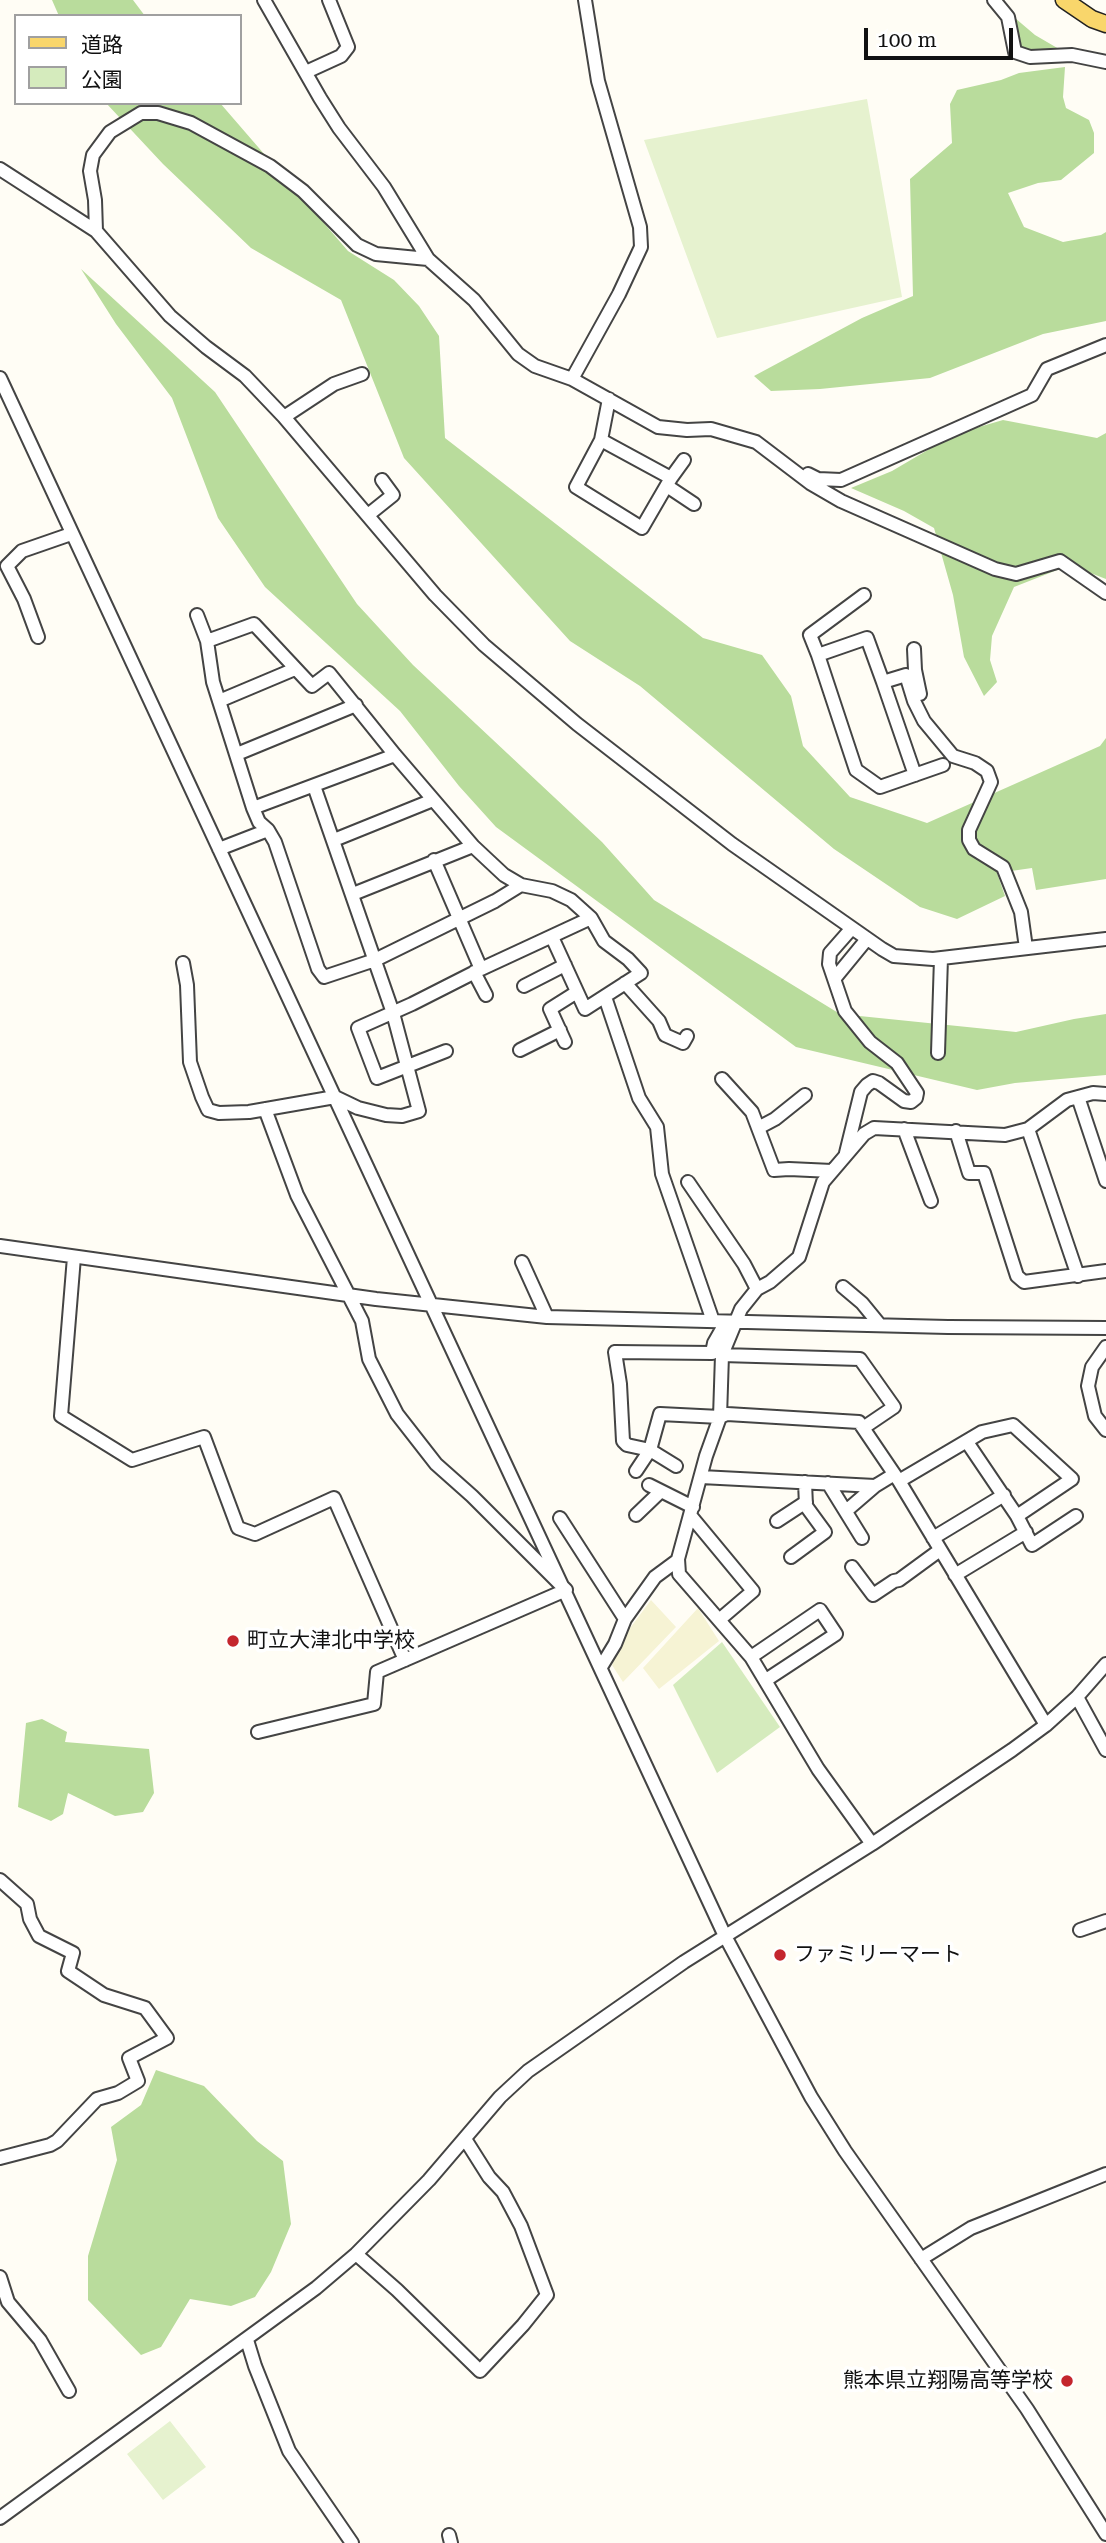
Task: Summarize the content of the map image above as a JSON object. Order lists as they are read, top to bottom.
{
  "places": ["町立大津北中学校", "ファミリーマート", "熊本県立翔陽高等学校"],
  "legend": ["道路", "公園"],
  "scale_bar": "100 m"
}
